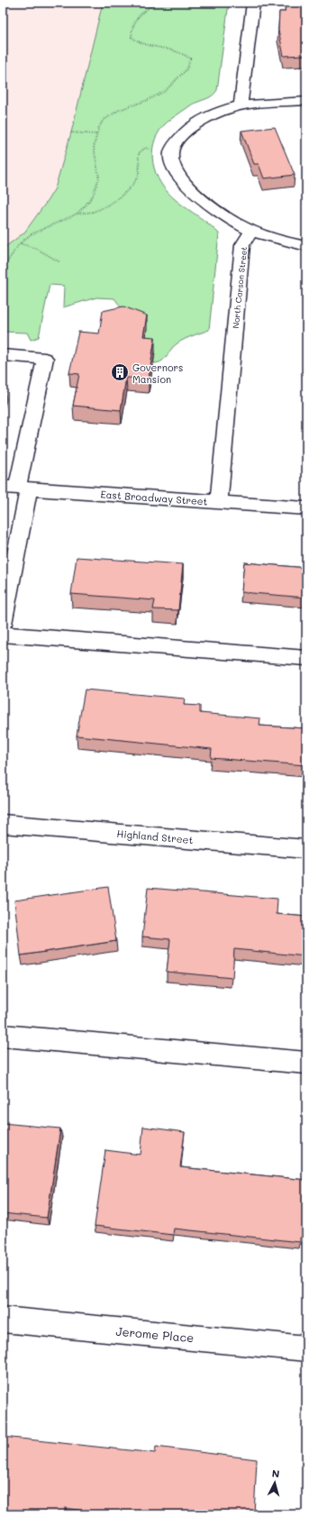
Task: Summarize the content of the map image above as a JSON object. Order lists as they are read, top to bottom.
{
  "streets": {
    "street": [
      "North Carson Street",
      "East Broadway Street",
      "Highland Street",
      "Jerome Place"
    ]
  },
  "crossings": [
    ["North Carson Street", "East Broadway Street"]
  ],
  "places": {
    "building": ["Governors Mansion"]
  },
  "north": "top"
}
